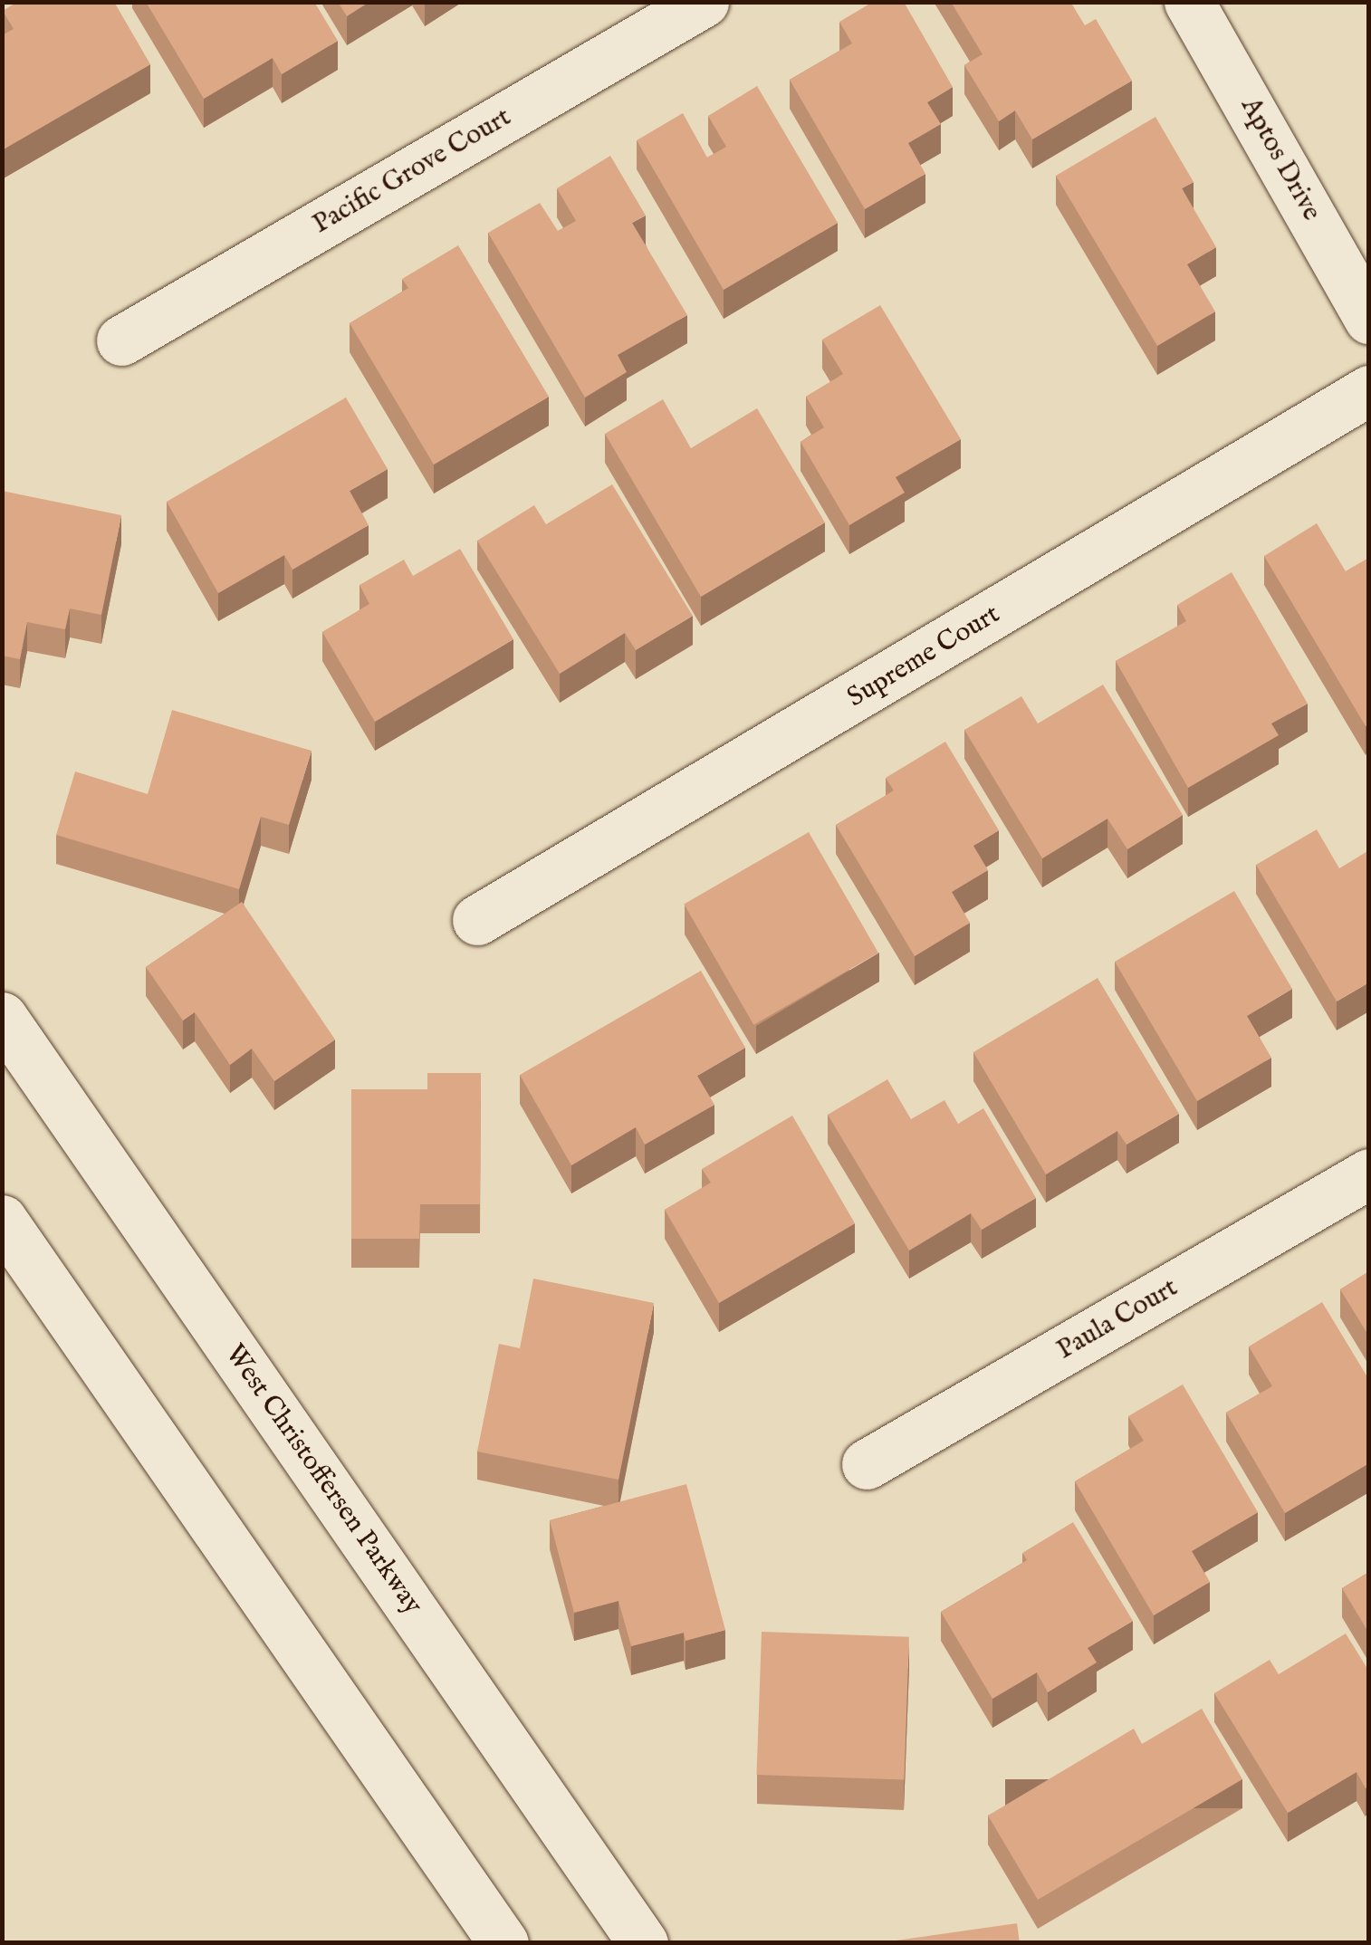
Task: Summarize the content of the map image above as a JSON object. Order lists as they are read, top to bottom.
{
  "streets": {
    "street": [
      "Aptos Drive",
      "Pacific Grove Court",
      "Supreme Court",
      "Paula Court",
      "West Christoffersen Parkway"
    ]
  }
}
